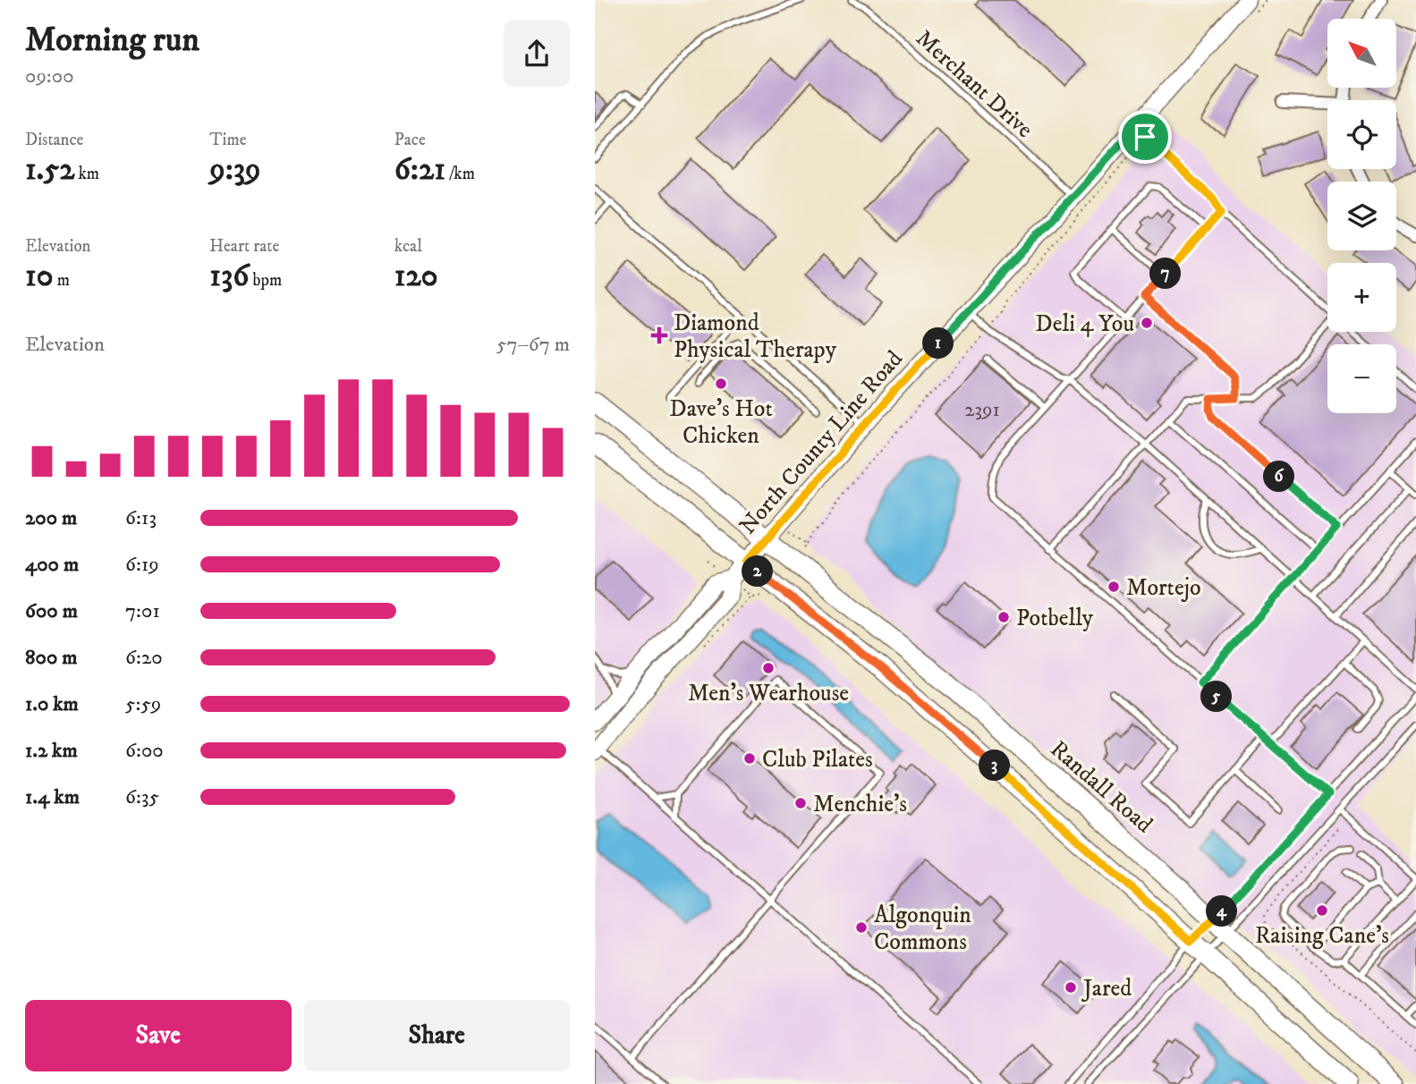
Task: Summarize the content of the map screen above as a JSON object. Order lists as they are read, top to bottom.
{
  "streets": {
    "main road": ["Randall Road"],
    "street": ["North County Line Road"],
    "lane": ["Merchant Drive"]
  },
  "crossings": [
    ["Merchant Drive", "North County Line Road"],
    ["North County Line Road", "Randall Road"]
  ],
  "places": {
    "other": [
      "Deli 4 You",
      "Dave's Hot Chicken",
      "Mortejo",
      "Potbelly",
      "Men's Wearhouse",
      "Club Pilates",
      "Menchie's",
      "Raising Cane's",
      "Algonquin Commons",
      "Jared"
    ],
    "health": ["Diamond Physical Therapy"]
  },
  "house_numbers": ["2391"],
  "north": "top left",
  "page": {
    "heading": ["Morning run", "09:00"],
    "map_buttons": ["+", "−"],
    "stats": [
      ["Distance", "1.52 km"],
      ["Time", "9:39"],
      ["Pace", "6:21 /km"],
      ["Elevation", "10 m"],
      ["Heart rate", "136 bpm"],
      ["kcal", "120"]
    ],
    "pins": [
      "7",
      "1",
      "6",
      "2",
      "5",
      "3",
      "4"
    ],
    "chart": ["Elevation", "57–67 m"],
    "list": [
      {
        "name": "200 m",
        "note": "6:13"
      },
      {
        "name": "400 m",
        "note": "6:19"
      },
      {
        "name": "600 m",
        "note": "7:01"
      },
      {
        "name": "800 m",
        "note": "6:20"
      },
      {
        "name": "1.0 km",
        "note": "5:59"
      },
      {
        "name": "1.2 km",
        "note": "6:00"
      },
      {
        "name": "1.4 km",
        "note": "6:35"
      }
    ],
    "buttons": ["Save", "Share"]
  }
}
